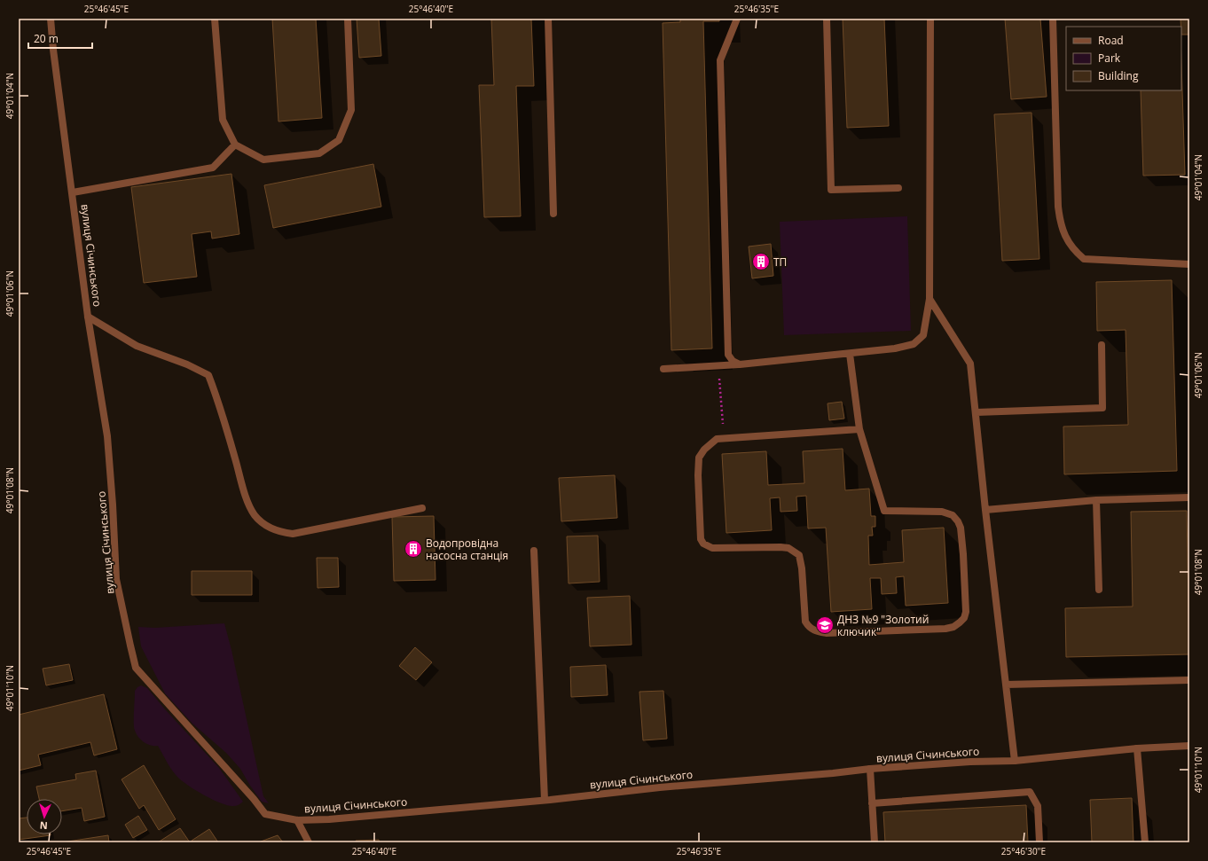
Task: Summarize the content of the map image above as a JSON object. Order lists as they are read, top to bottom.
{
  "streets": {
    "street": ["вулиця Січинського"]
  },
  "places": {
    "building": ["ТП", "Водопровідна насосна станція"],
    "school or university": ["ДНЗ №9 \"Золотий ключик\""]
  },
  "legend": ["Road", "Park", "Building"],
  "scale_bar": "20 m",
  "north": "bottom",
  "coordinates": [
    "25°46'45\"E",
    "25°46'40\"E",
    "25°46'35\"E",
    "49°01'04\"N",
    "49°01'06\"N",
    "49°01'08\"N",
    "49°01'10\"N",
    "25°46'30\"E"
  ]
}
